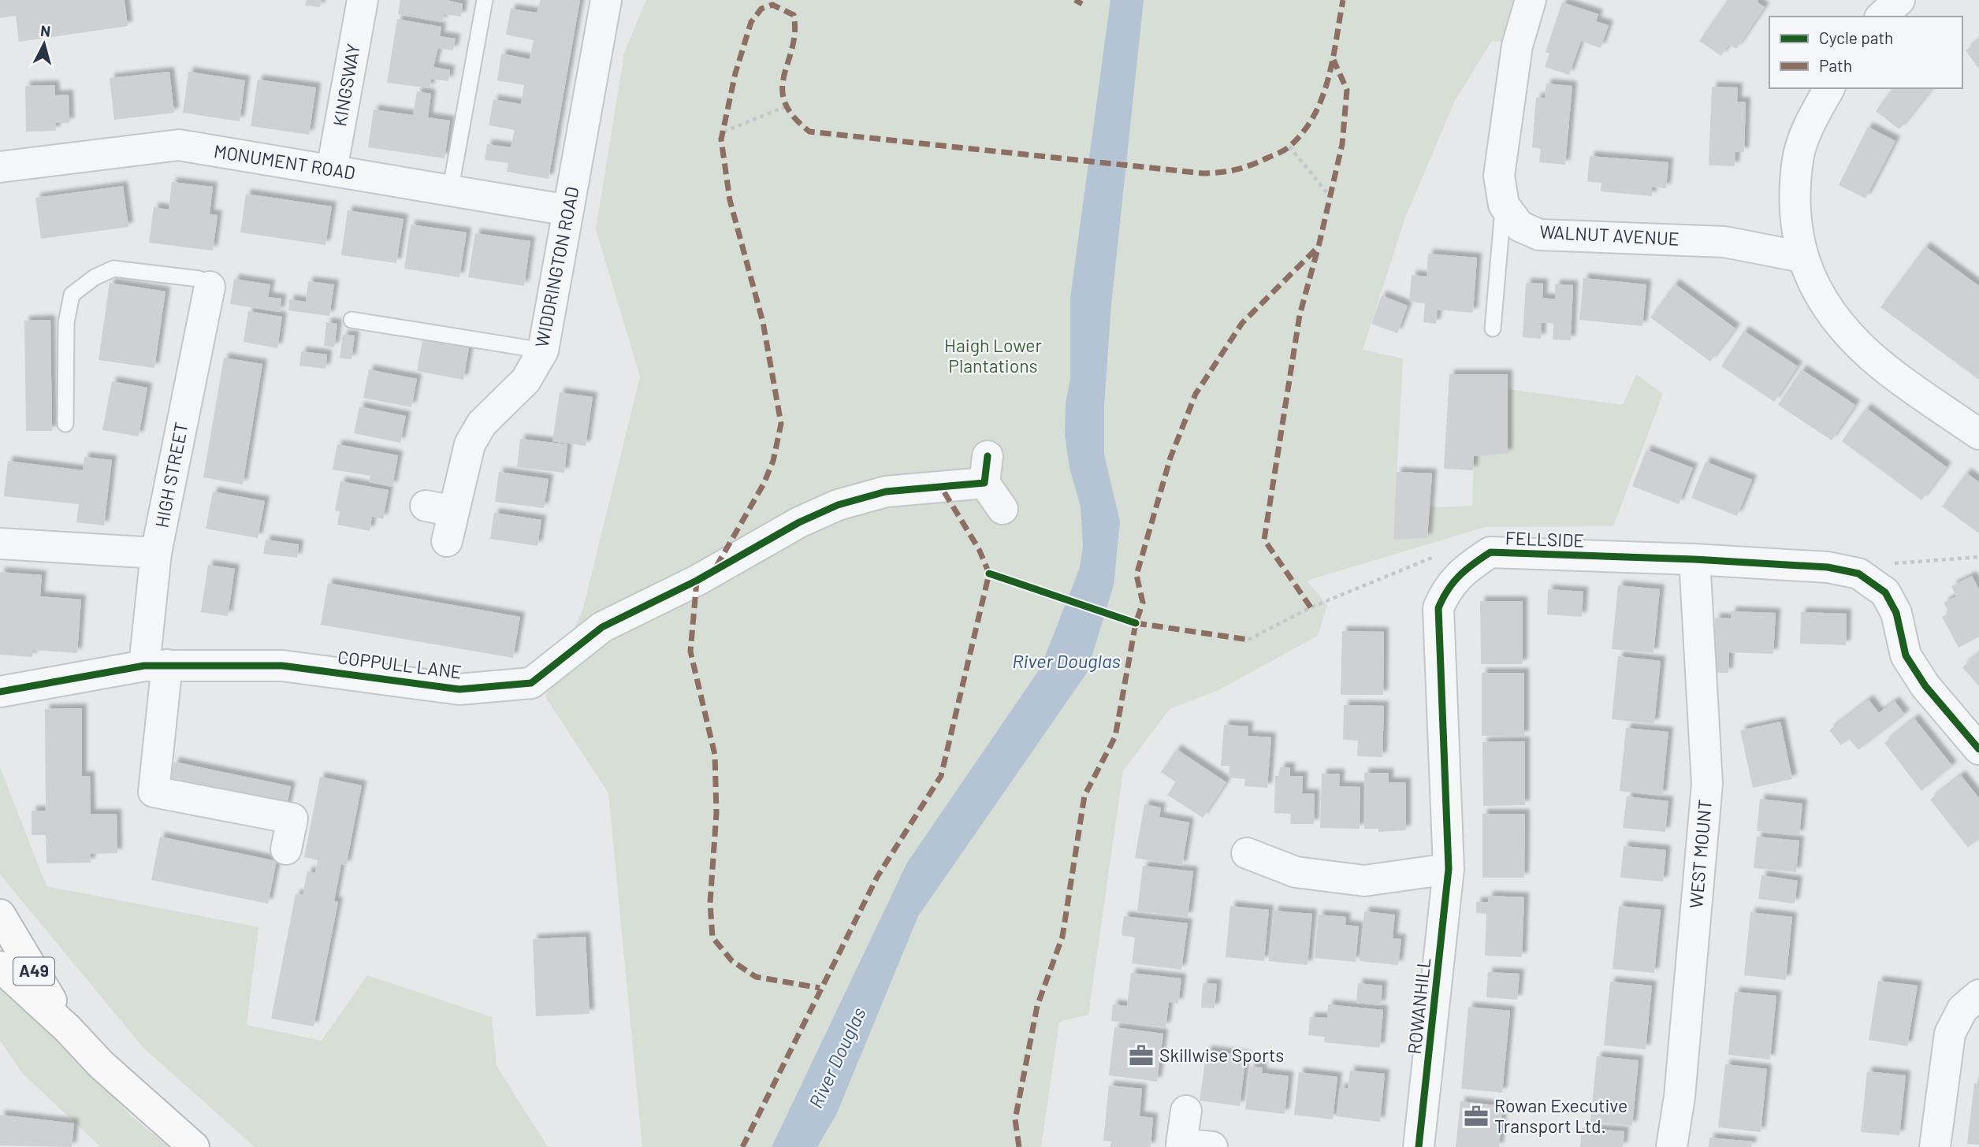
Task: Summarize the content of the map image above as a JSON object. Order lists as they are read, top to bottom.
{
  "streets": {
    "highway": ["A49"],
    "street": [
      "KINGSWAY",
      "MONUMENT ROAD",
      "WALNUT AVENUE",
      "WIDDRINGTON ROAD",
      "HIGH STREET",
      "FELLSIDE",
      "COPPULL LANE",
      "WEST MOUNT",
      "ROWANHILL"
    ]
  },
  "crossings": [
    ["KINGSWAY", "MONUMENT ROAD"],
    ["MONUMENT ROAD", "WIDDRINGTON ROAD"],
    ["HIGH STREET", "COPPULL LANE"],
    ["FELLSIDE", "WEST MOUNT"],
    ["FELLSIDE", "ROWANHILL"]
  ],
  "water": ["River Douglas"],
  "parks": ["Haigh Lower Plantations"],
  "places": {
    "office": ["Skillwise Sports", "Rowan Executive Transport Ltd."]
  },
  "legend": ["Cycle path", "Path"],
  "north": "top"
}
